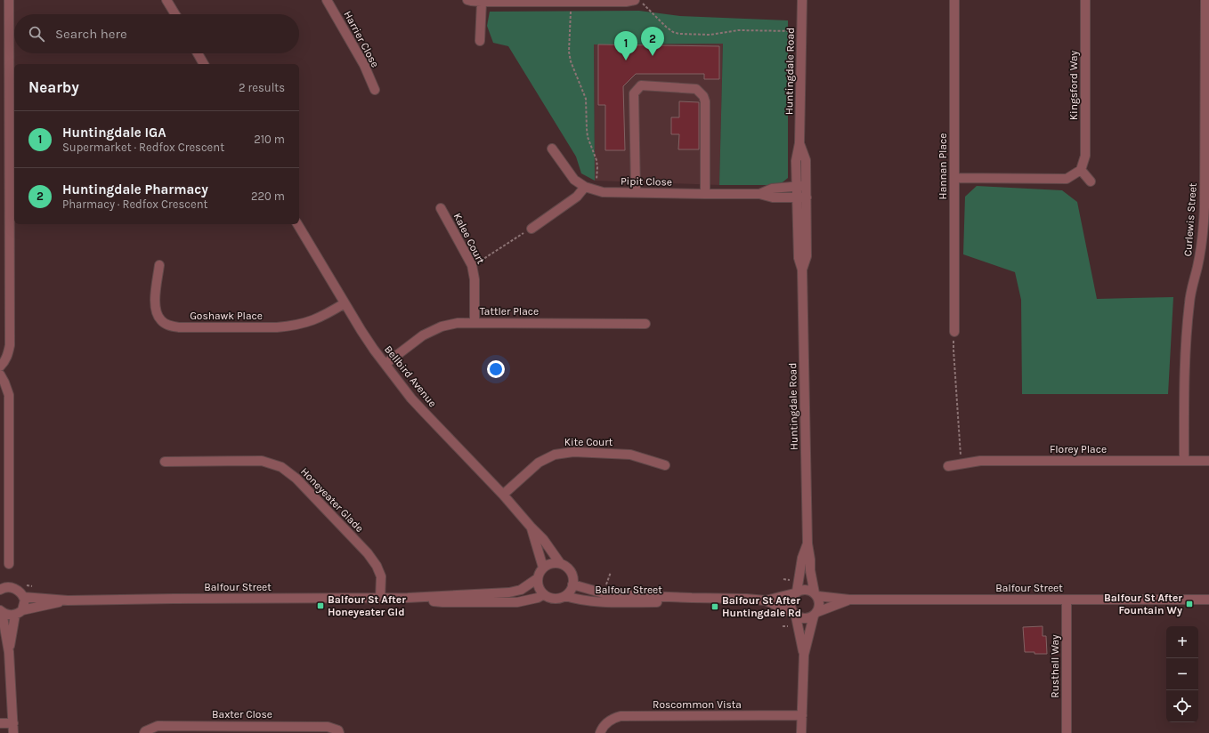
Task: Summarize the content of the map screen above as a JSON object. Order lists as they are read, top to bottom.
{
  "streets": {
    "street": [
      "Harrier Close",
      "Huntingdale Road",
      "Kingsford Way",
      "Hannan Place",
      "Pipit Close",
      "Curlewis Street",
      "Kalee Court",
      "Tattler Place",
      "Goshawk Place",
      "Bellbird Avenue",
      "Kite Court",
      "Florey Place",
      "Honeyeater Glade",
      "Balfour Street",
      "Rusthall Way",
      "Roscommon Vista",
      "Baxter Close"
    ]
  },
  "crossings": [
    ["Huntingdale Road", "Pipit Close"],
    ["Huntingdale Road", "Balfour Street"],
    ["Curlewis Street", "Florey Place"],
    ["Kalee Court", "Tattler Place"],
    ["Tattler Place", "Bellbird Avenue"],
    ["Goshawk Place", "Bellbird Avenue"],
    ["Bellbird Avenue", "Kite Court"],
    ["Bellbird Avenue", "Balfour Street"],
    ["Honeyeater Glade", "Balfour Street"],
    ["Balfour Street", "Rusthall Way"]
  ],
  "places": {
    "transit": ["Balfour St After Fountain Wy", "Balfour St After Honeyeater Gld", "Balfour St After Huntingdale Rd"]
  },
  "page": {
    "search": "Search here",
    "pins": ["2", "1"],
    "heading": ["Nearby", "2 results"],
    "list": [
      {
        "mark": "1",
        "name": "Huntingdale IGA",
        "note": "Supermarket · Redfox Crescent",
        "value": "210 m"
      },
      {
        "mark": "2",
        "name": "Huntingdale Pharmacy",
        "note": "Pharmacy · Redfox Crescent",
        "value": "220 m"
      }
    ],
    "map_buttons": ["+", "−"]
  }
}
